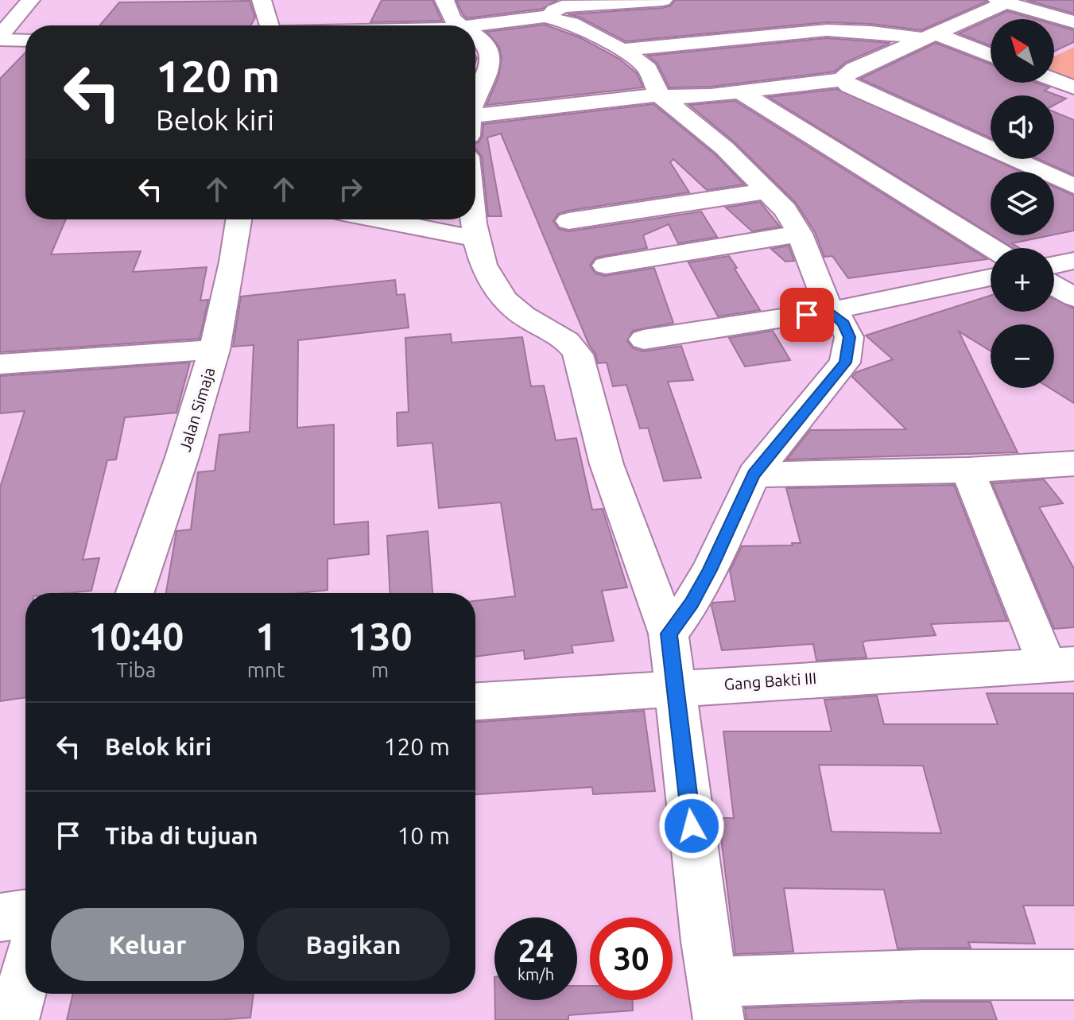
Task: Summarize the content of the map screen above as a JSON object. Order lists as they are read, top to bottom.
{
  "streets": {
    "street": ["Jalan Simaja", "Gang Bakti III"]
  },
  "north": "top left",
  "page": {
    "map_buttons": ["+", "−"],
    "turn": ["120 m", "Belok kiri"],
    "eta": [
      "10:40",
      "Tiba",
      "1",
      "mnt",
      "130",
      "m"
    ],
    "list": [
      {
        "name": "Belok kiri",
        "value": "120 m"
      },
      {
        "name": "Tiba di tujuan",
        "value": "10 m"
      }
    ],
    "buttons": ["Keluar", "Bagikan"],
    "speed": "24 km/h",
    "limit": "30"
  }
}
